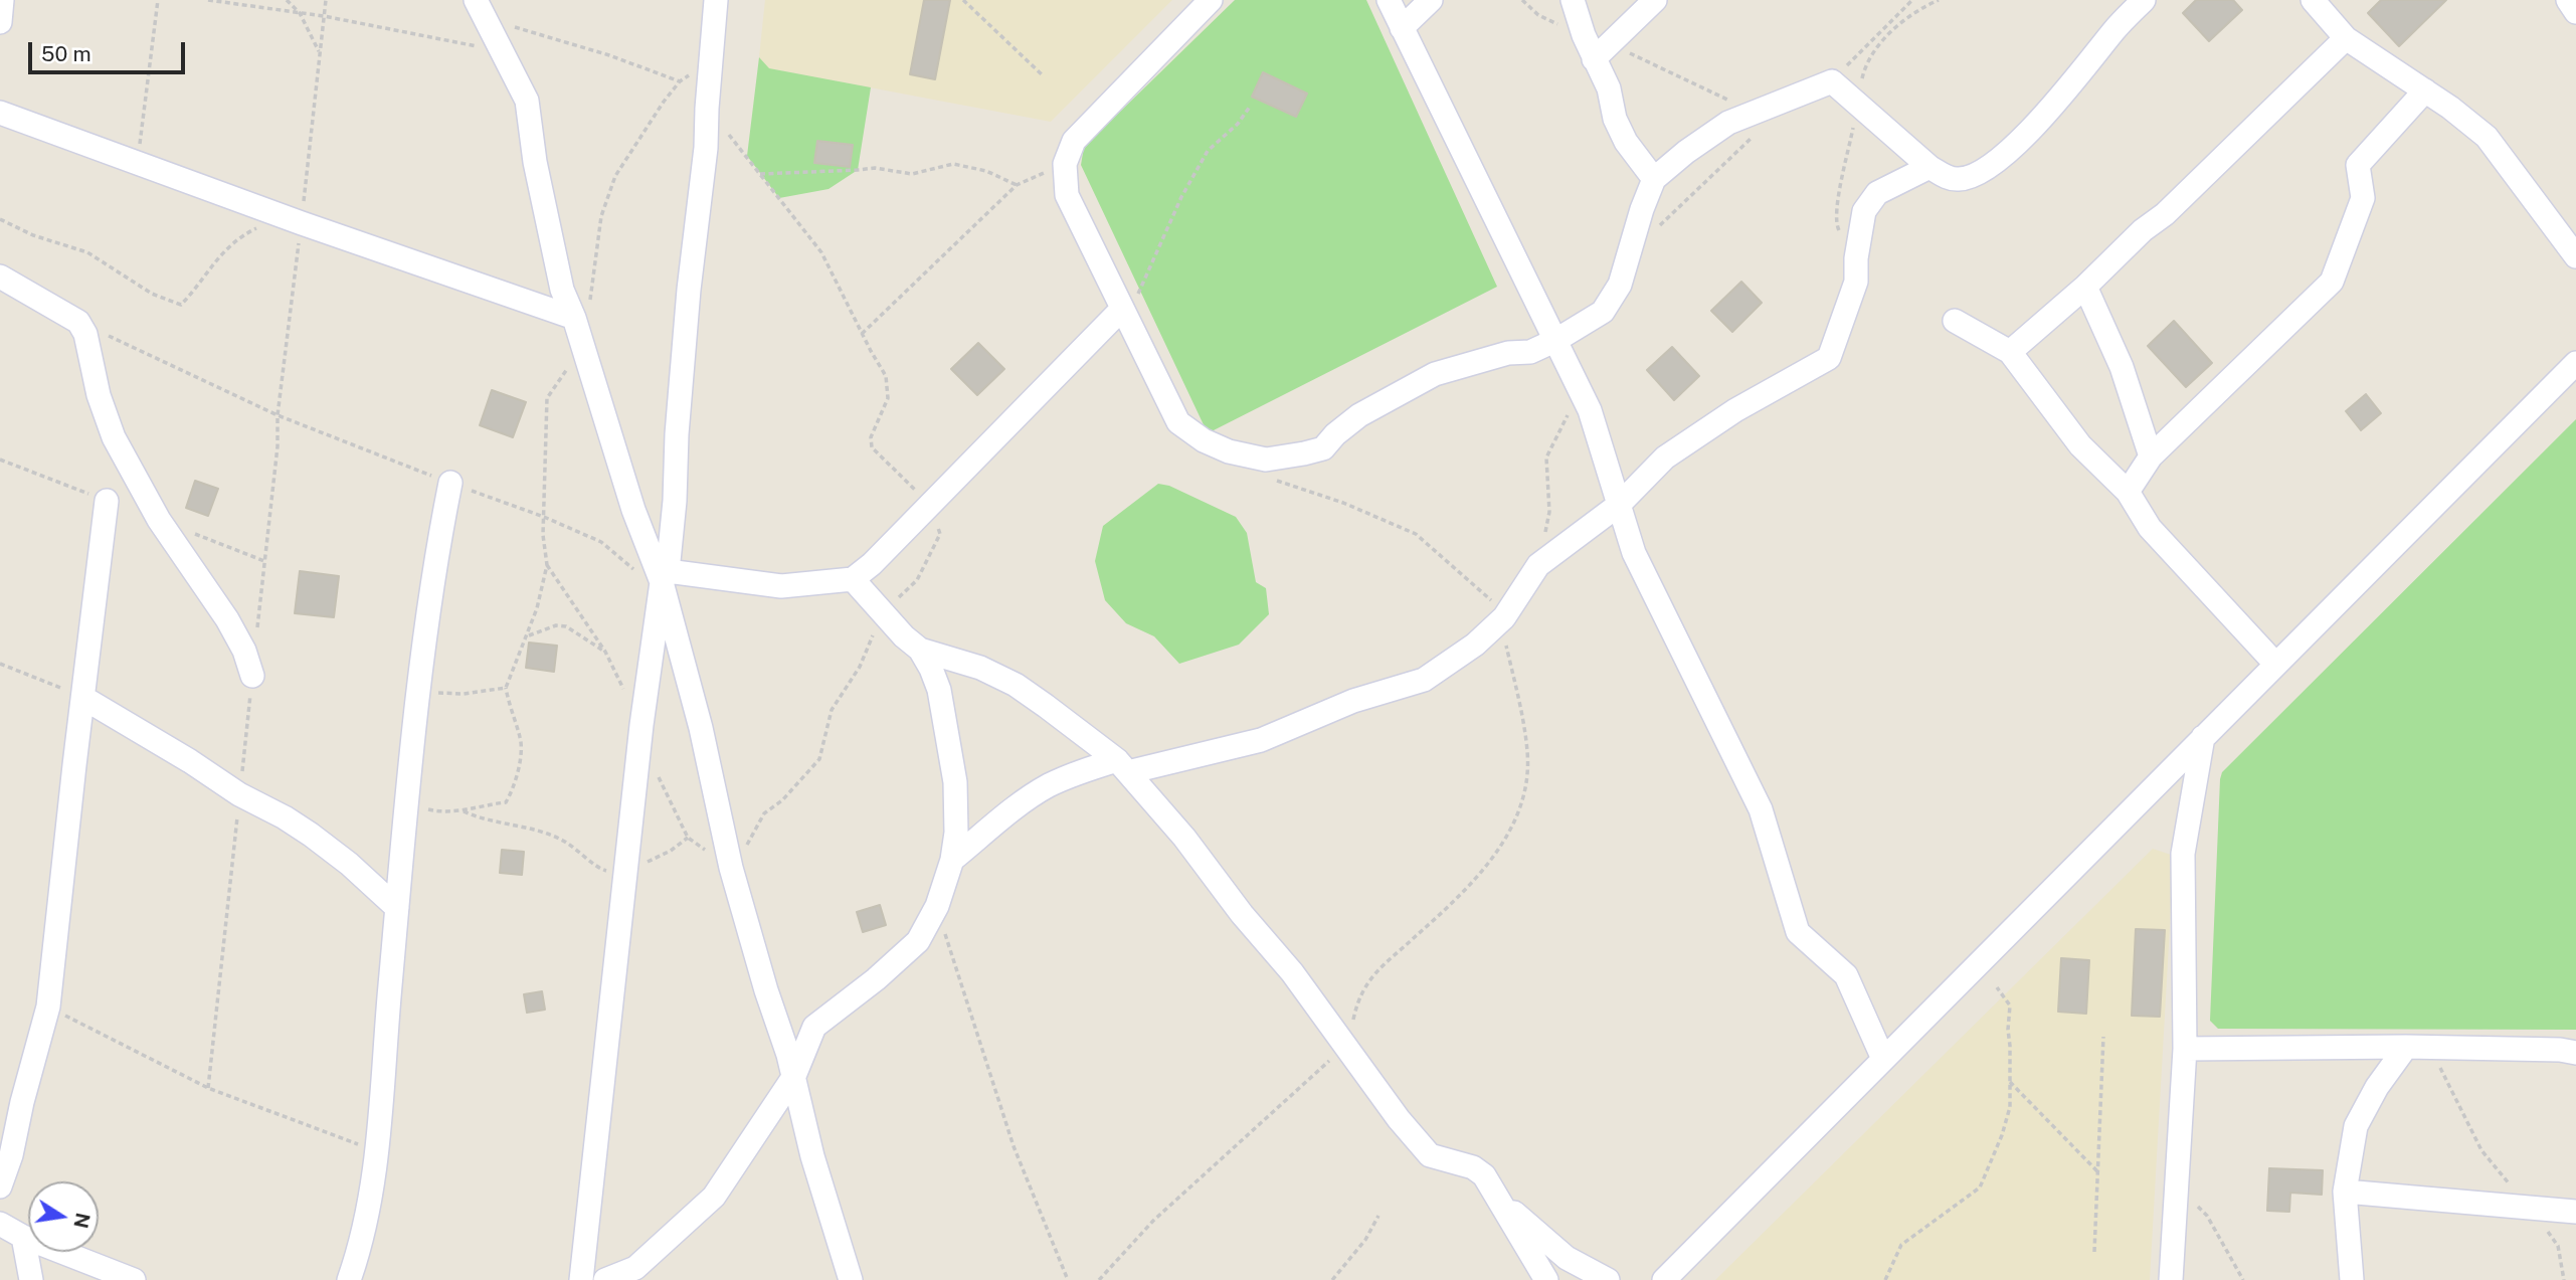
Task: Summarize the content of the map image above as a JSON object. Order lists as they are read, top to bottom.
{
  "scale_bar": "50 m",
  "north": "right"
}
